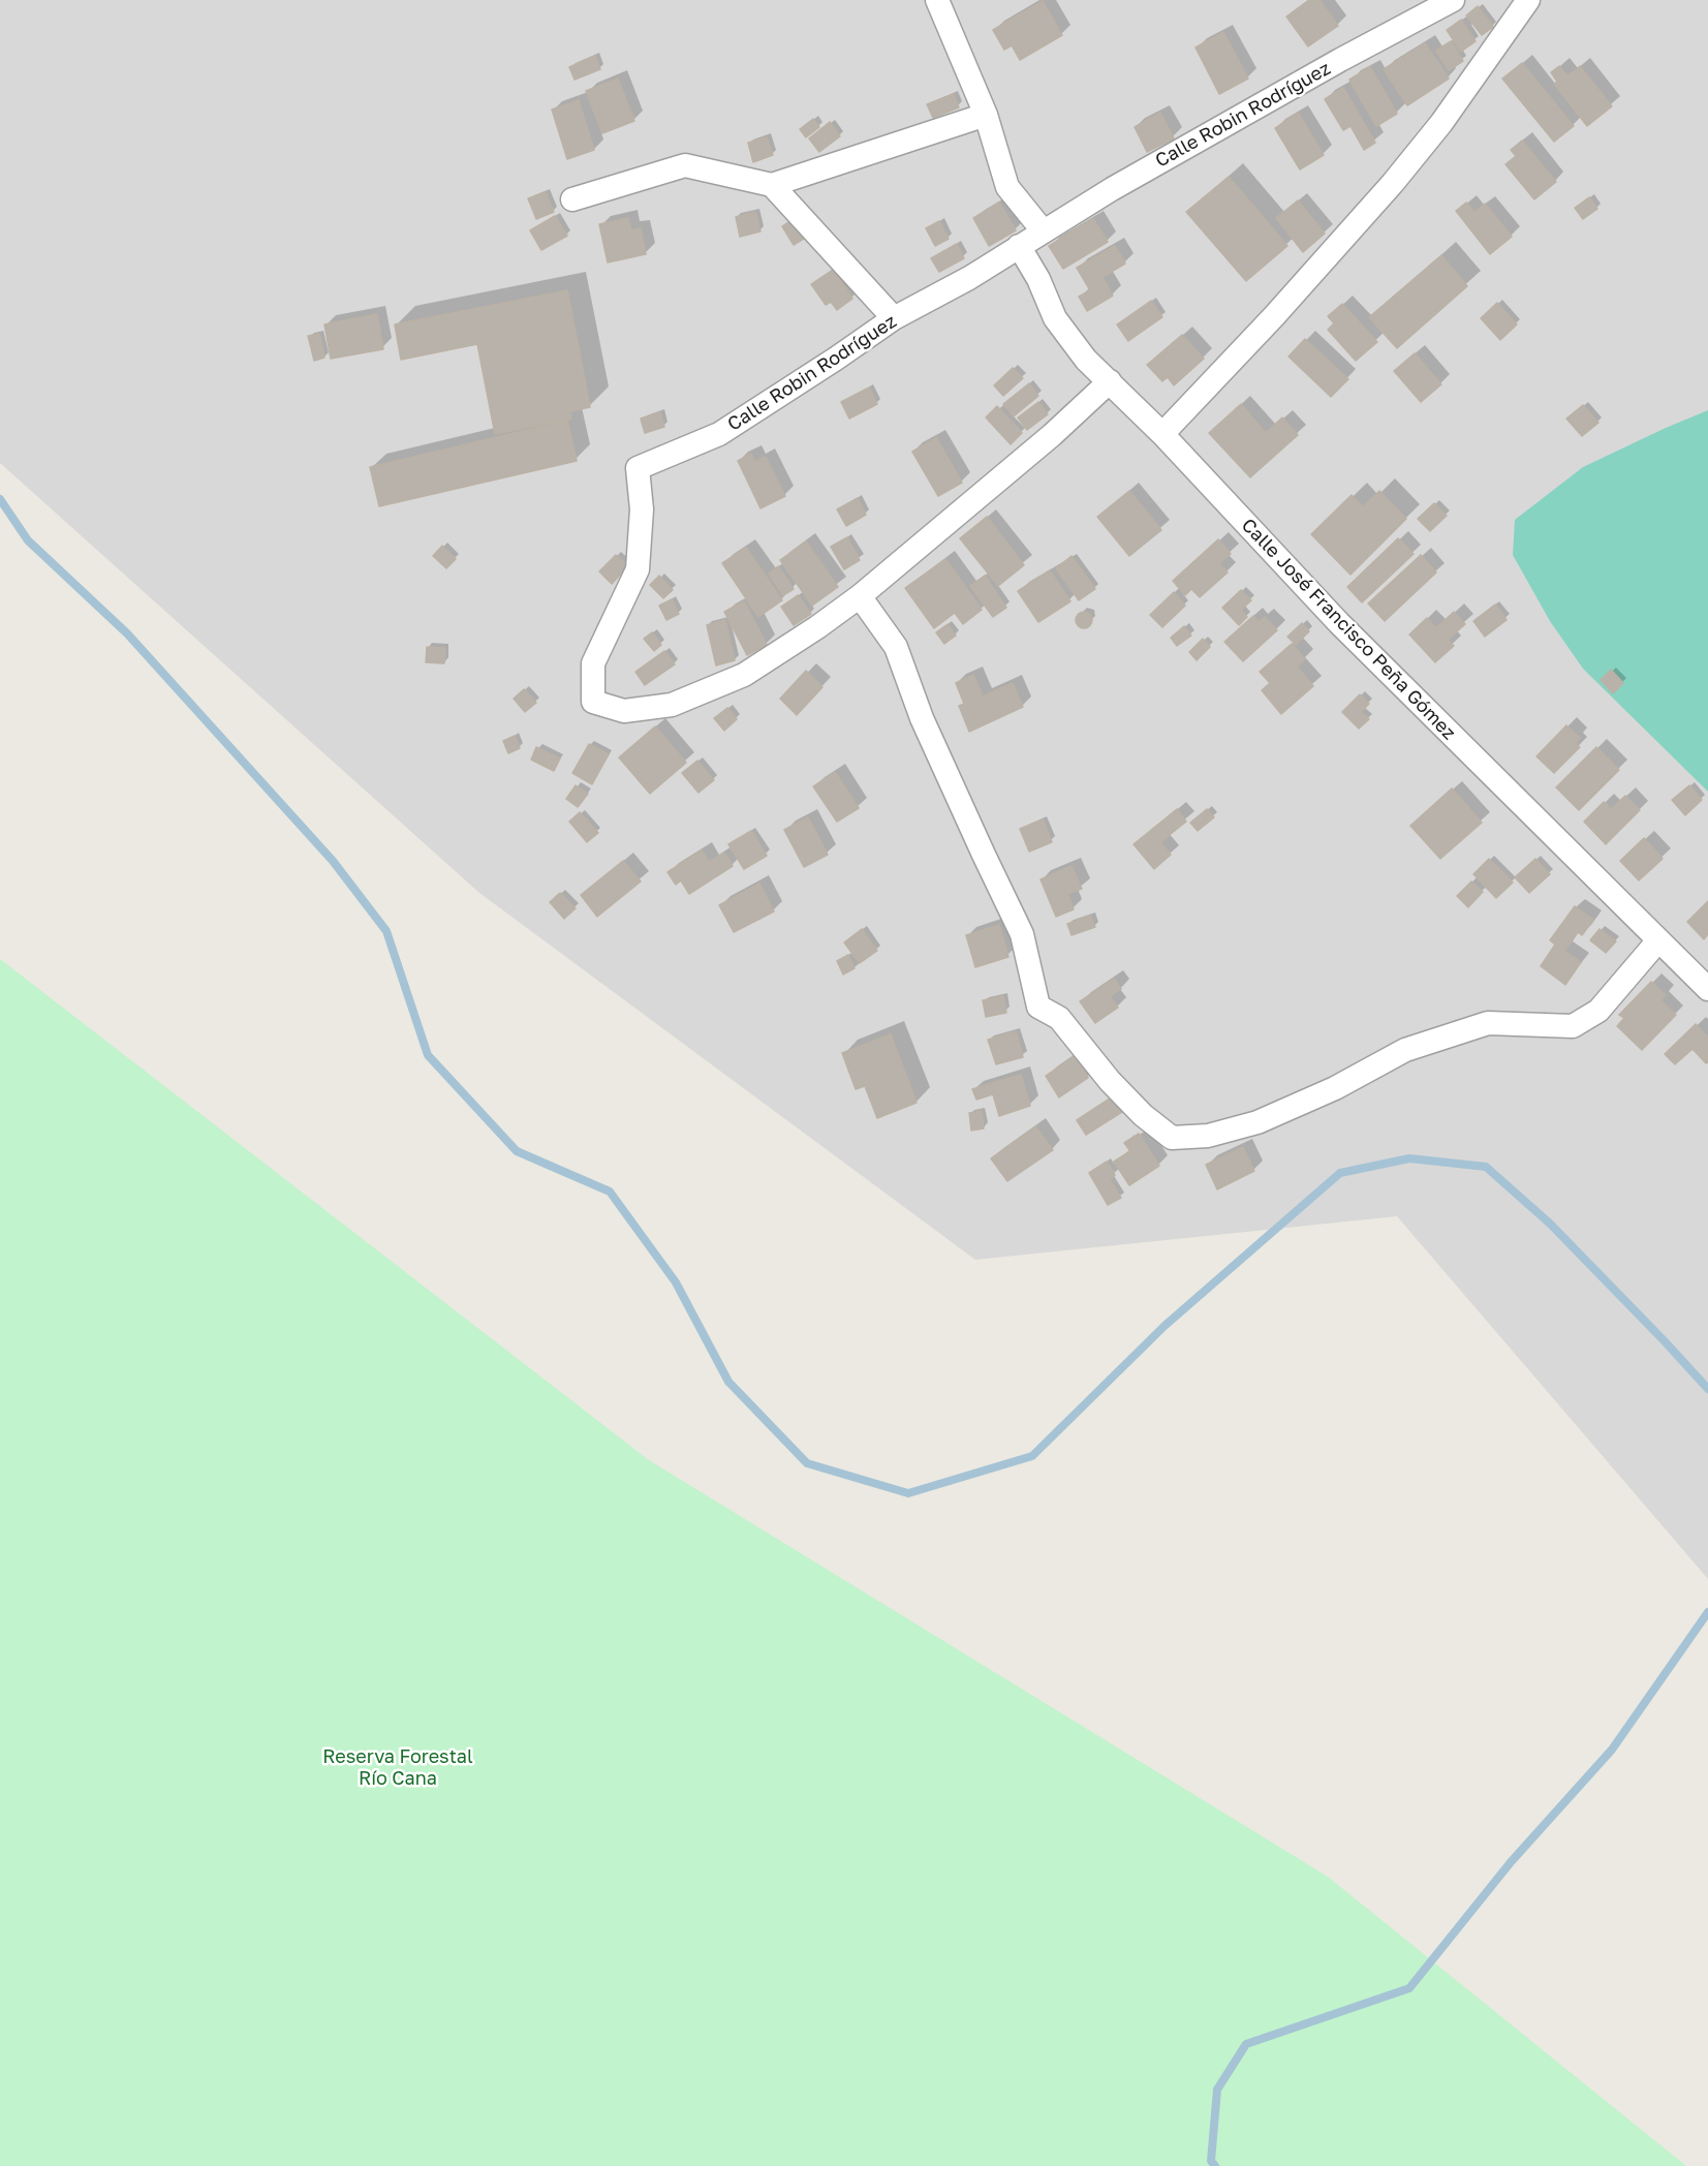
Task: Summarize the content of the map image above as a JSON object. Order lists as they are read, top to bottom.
{
  "streets": {
    "street": ["Calle Robin Rodríguez", "Calle José Francisco Peña Gómez"]
  },
  "crossings": [
    ["Calle Robin Rodríguez", "Calle José Francisco Peña Gómez"]
  ],
  "parks": ["Reserva Forestal Río Cana"]
}
